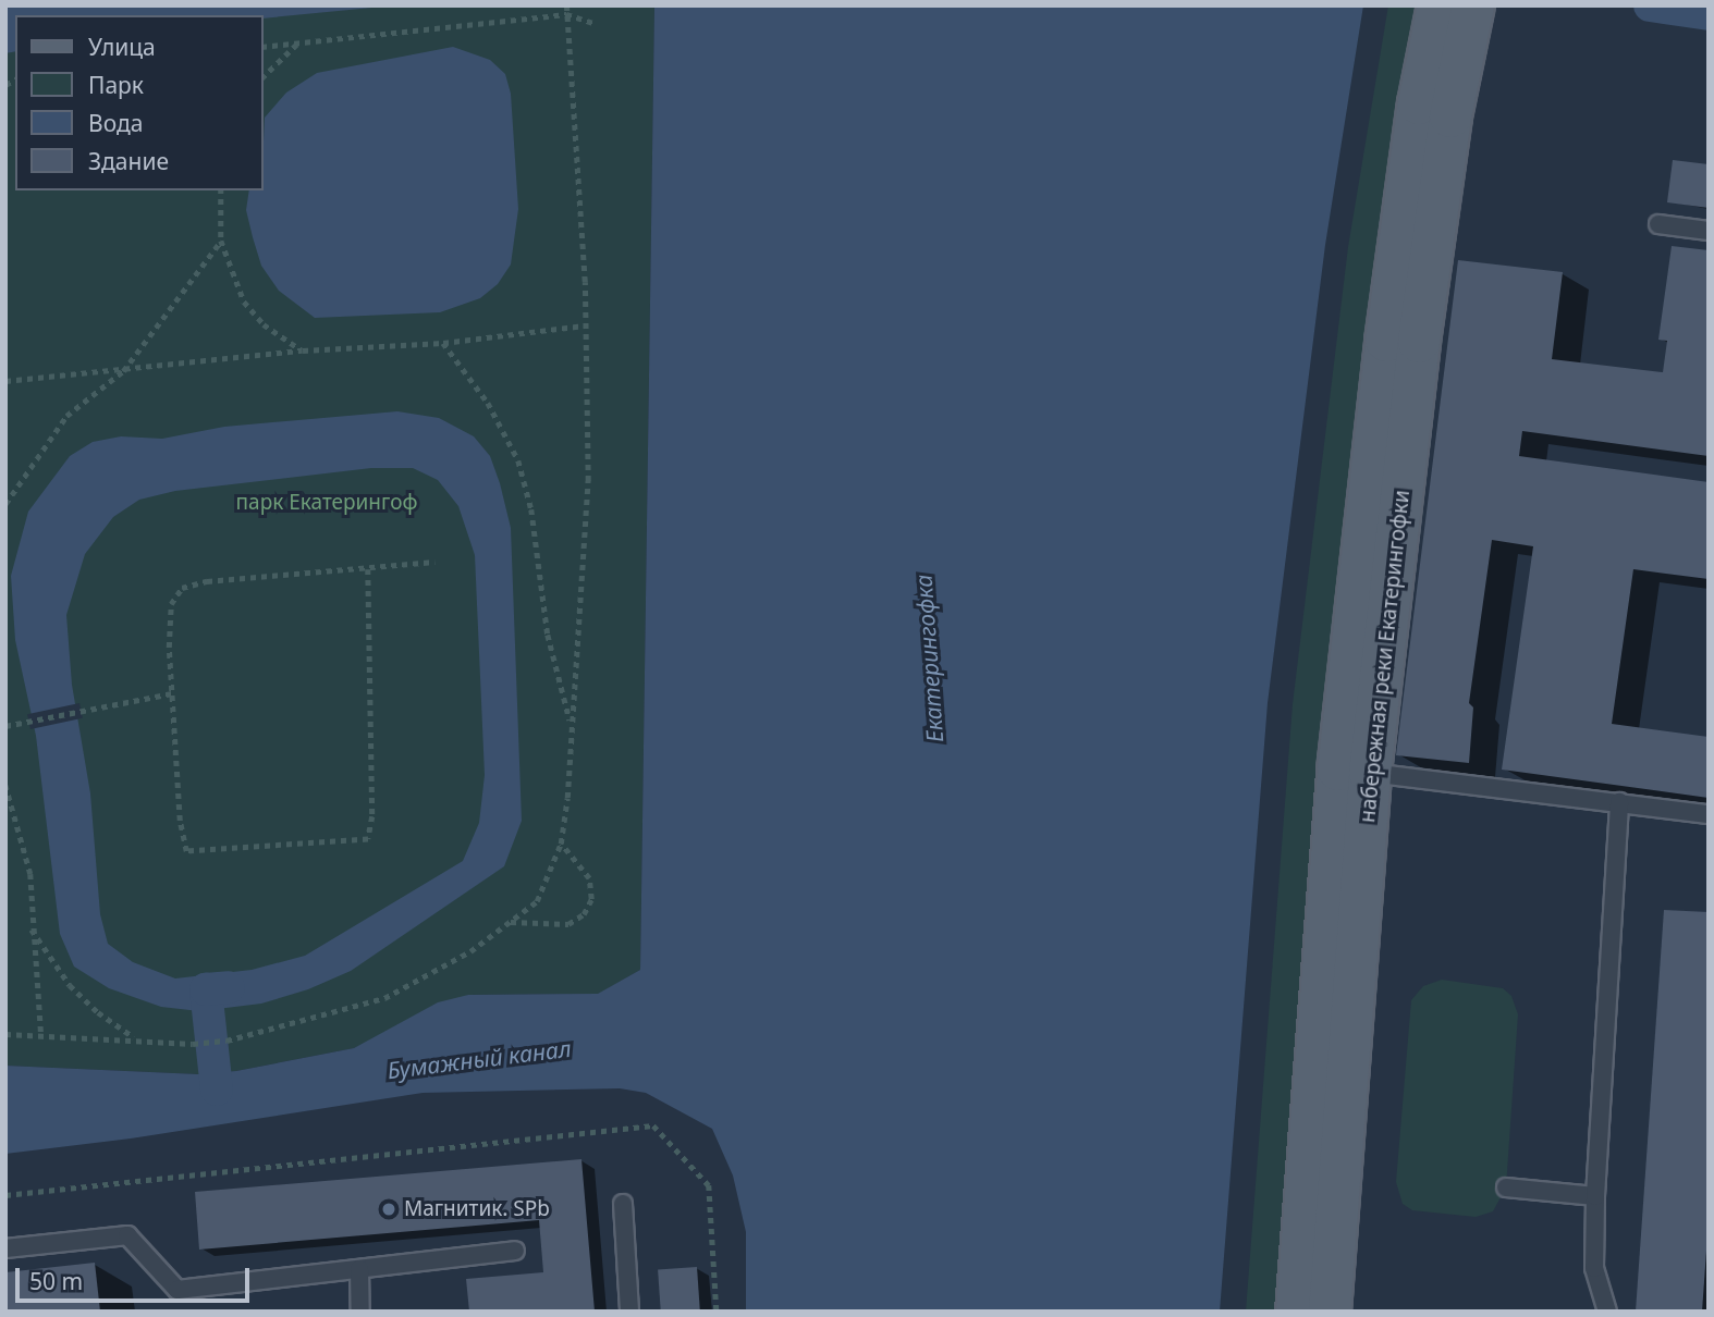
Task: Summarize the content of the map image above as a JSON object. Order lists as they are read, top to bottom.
{
  "streets": {
    "main road": ["набережная реки Екатерингофки"]
  },
  "water": ["Екатерингофка", "Бумажный канал"],
  "parks": ["парк Екатерингоф"],
  "places": ["Магнитик. SPb"],
  "legend": [
    "Улица",
    "Парк",
    "Вода",
    "Здание"
  ],
  "scale_bar": "50 m"
}
